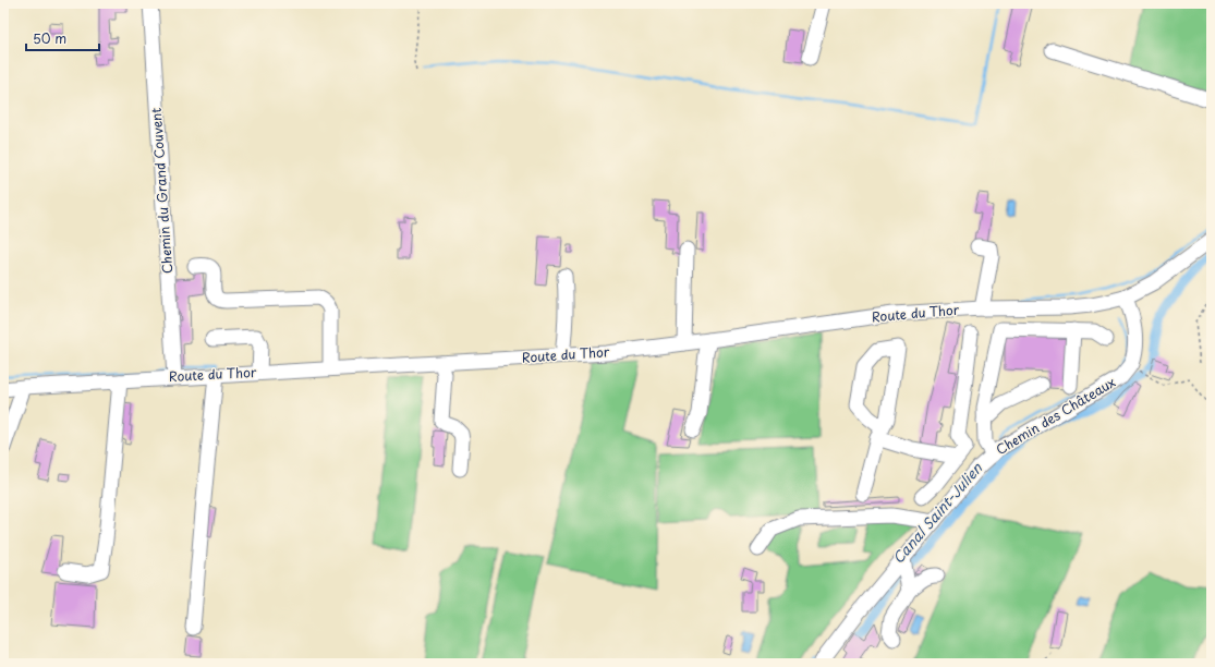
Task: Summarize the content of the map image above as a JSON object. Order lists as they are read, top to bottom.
{
  "streets": {
    "street": ["Chemin du Grand Couvent", "Route du Thor", "Chemin des Châteaux"]
  },
  "crossings": [
    ["Chemin du Grand Couvent", "Route du Thor"],
    ["Route du Thor", "Chemin des Châteaux"]
  ],
  "water": ["Canal Saint-Julien"],
  "scale_bar": "50 m"
}
